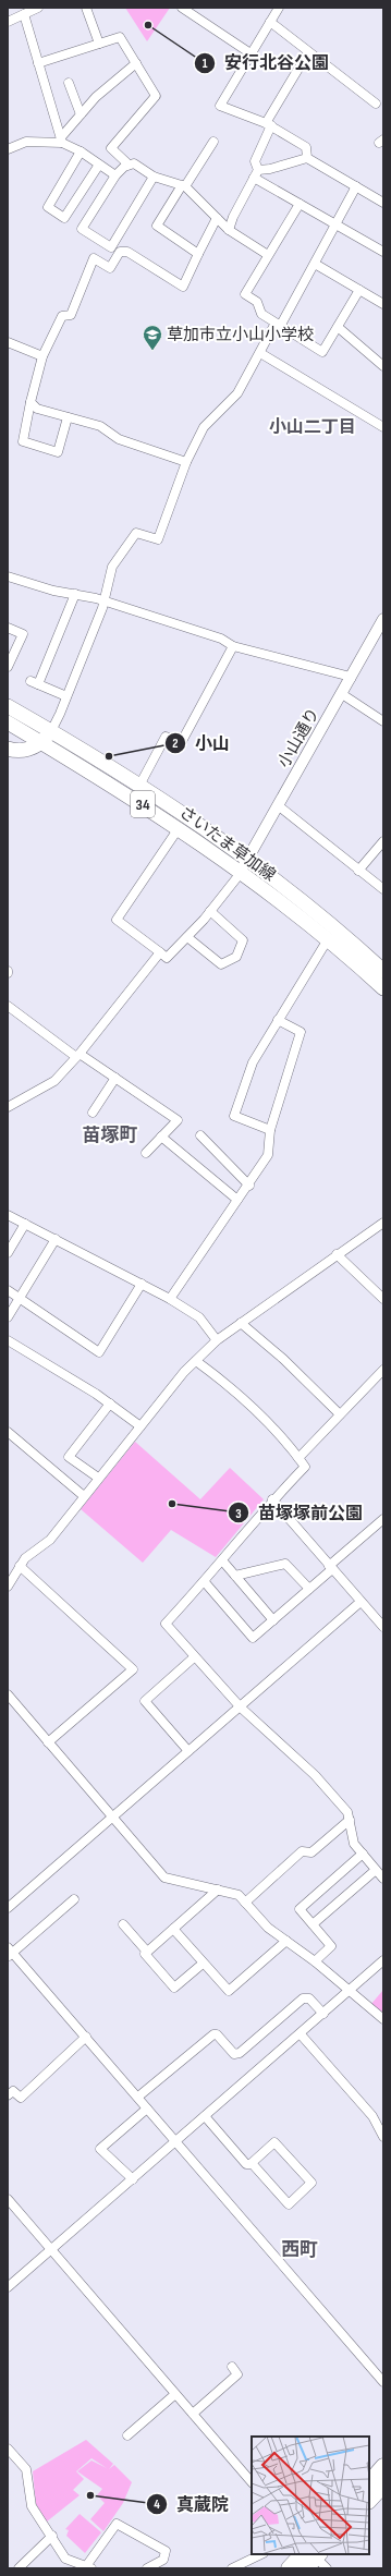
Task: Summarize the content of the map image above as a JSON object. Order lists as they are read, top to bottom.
{
  "streets": {
    "main road": ["34", "さいたま草加線"],
    "street": ["小山通り"]
  },
  "crossings": [
    ["小山通り", "さいたま草加線"]
  ],
  "districts": ["小山二丁目", "苗塚町", "西町"],
  "places": {
    "other": [
      "安行北谷公園",
      "小山",
      "苗塚塚前公園",
      "真蔵院"
    ],
    "school or university": ["草加市立小山小学校"]
  }
}
